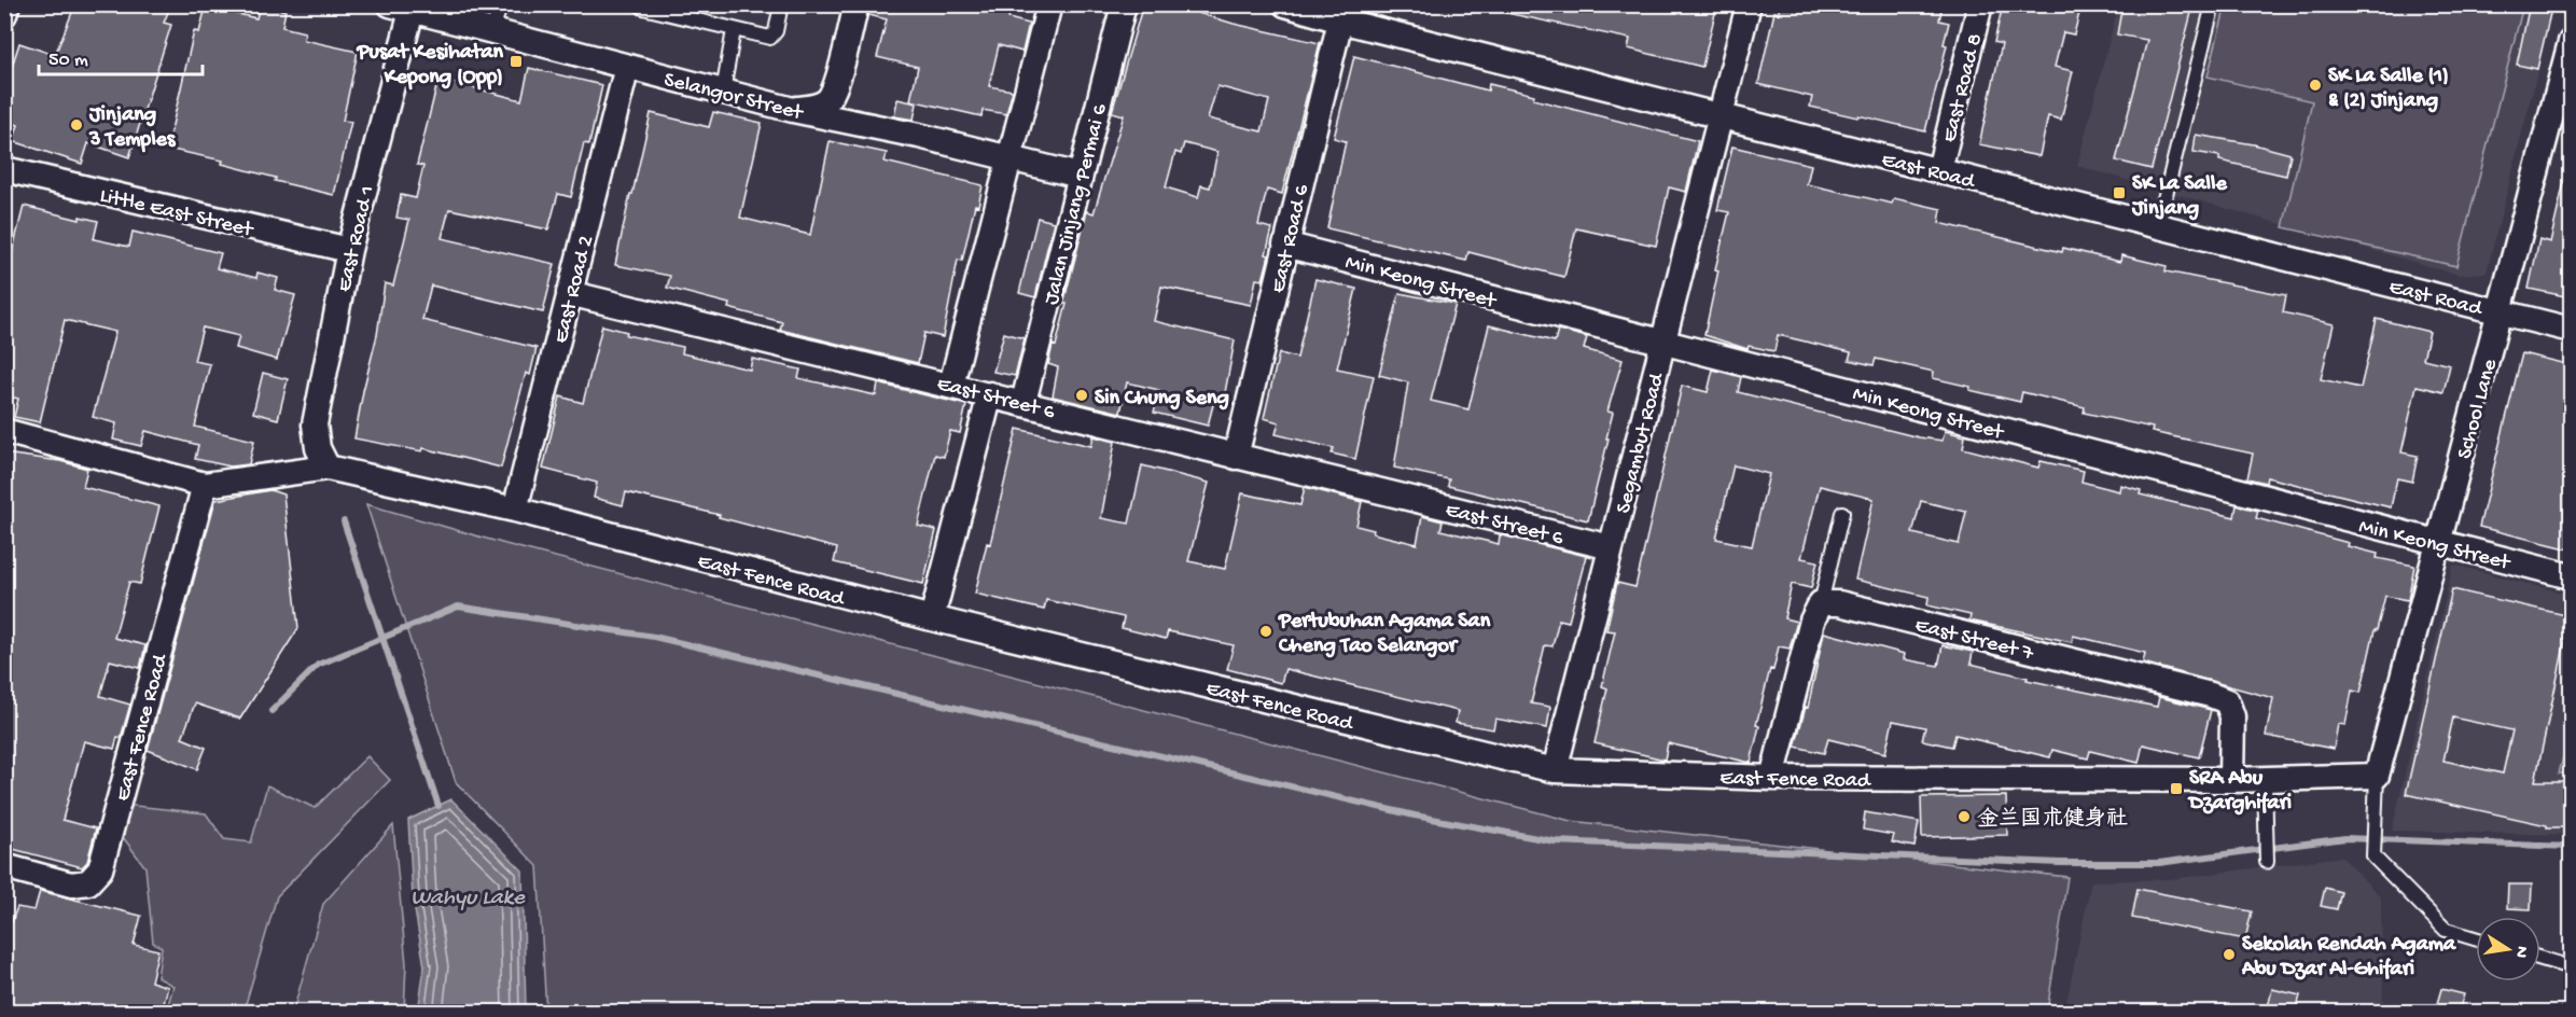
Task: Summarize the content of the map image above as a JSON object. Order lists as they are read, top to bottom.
{
  "streets": {
    "street": [
      "East Road 8",
      "Selangor Street",
      "East Road",
      "Jalan Jinjang Permai 6",
      "Little East Street",
      "East Road 1",
      "East Road 6",
      "Min Keong Street",
      "East Road 2",
      "East Street 6",
      "School Lane",
      "Segambut Road",
      "East Fence Road",
      "East Street 7"
    ]
  },
  "crossings": [
    ["East Road 8", "East Road"],
    ["Selangor Street", "Jalan Jinjang Permai 6"],
    ["Selangor Street", "East Road 1"],
    ["Selangor Street", "East Road 2"],
    ["East Road", "East Road 6"],
    ["East Road", "School Lane"],
    ["East Road", "Segambut Road"],
    ["Jalan Jinjang Permai 6", "East Street 6"],
    ["Little East Street", "East Road 1"],
    ["East Road 1", "East Fence Road"],
    ["East Road 6", "Min Keong Street"],
    ["East Road 6", "East Street 6"],
    ["Min Keong Street", "School Lane"],
    ["Min Keong Street", "Segambut Road"],
    ["East Road 2", "East Street 6"],
    ["East Road 2", "East Fence Road"],
    ["East Street 6", "Segambut Road"],
    ["School Lane", "East Fence Road"],
    ["Segambut Road", "East Fence Road"],
    ["East Fence Road", "East Street 7"]
  ],
  "water": ["Wahyu Lake"],
  "places": {
    "transit": ["Pusat Kesihatan Kepong (Opp)", "SK La Salle Jinjang", "SRA Abu Dzarghifari"],
    "other": [
      "SK La Salle (1) & (2) Jinjang",
      "Jinjang 3 Temples",
      "Sin Chung Seng",
      "Pertubuhan Agama San Cheng Tao Selangor",
      "金兰国术健身社",
      "Sekolah Rendah Agama Abu Dzar Al-Ghifari"
    ]
  },
  "scale_bar": "50 m",
  "north": "right"
}
